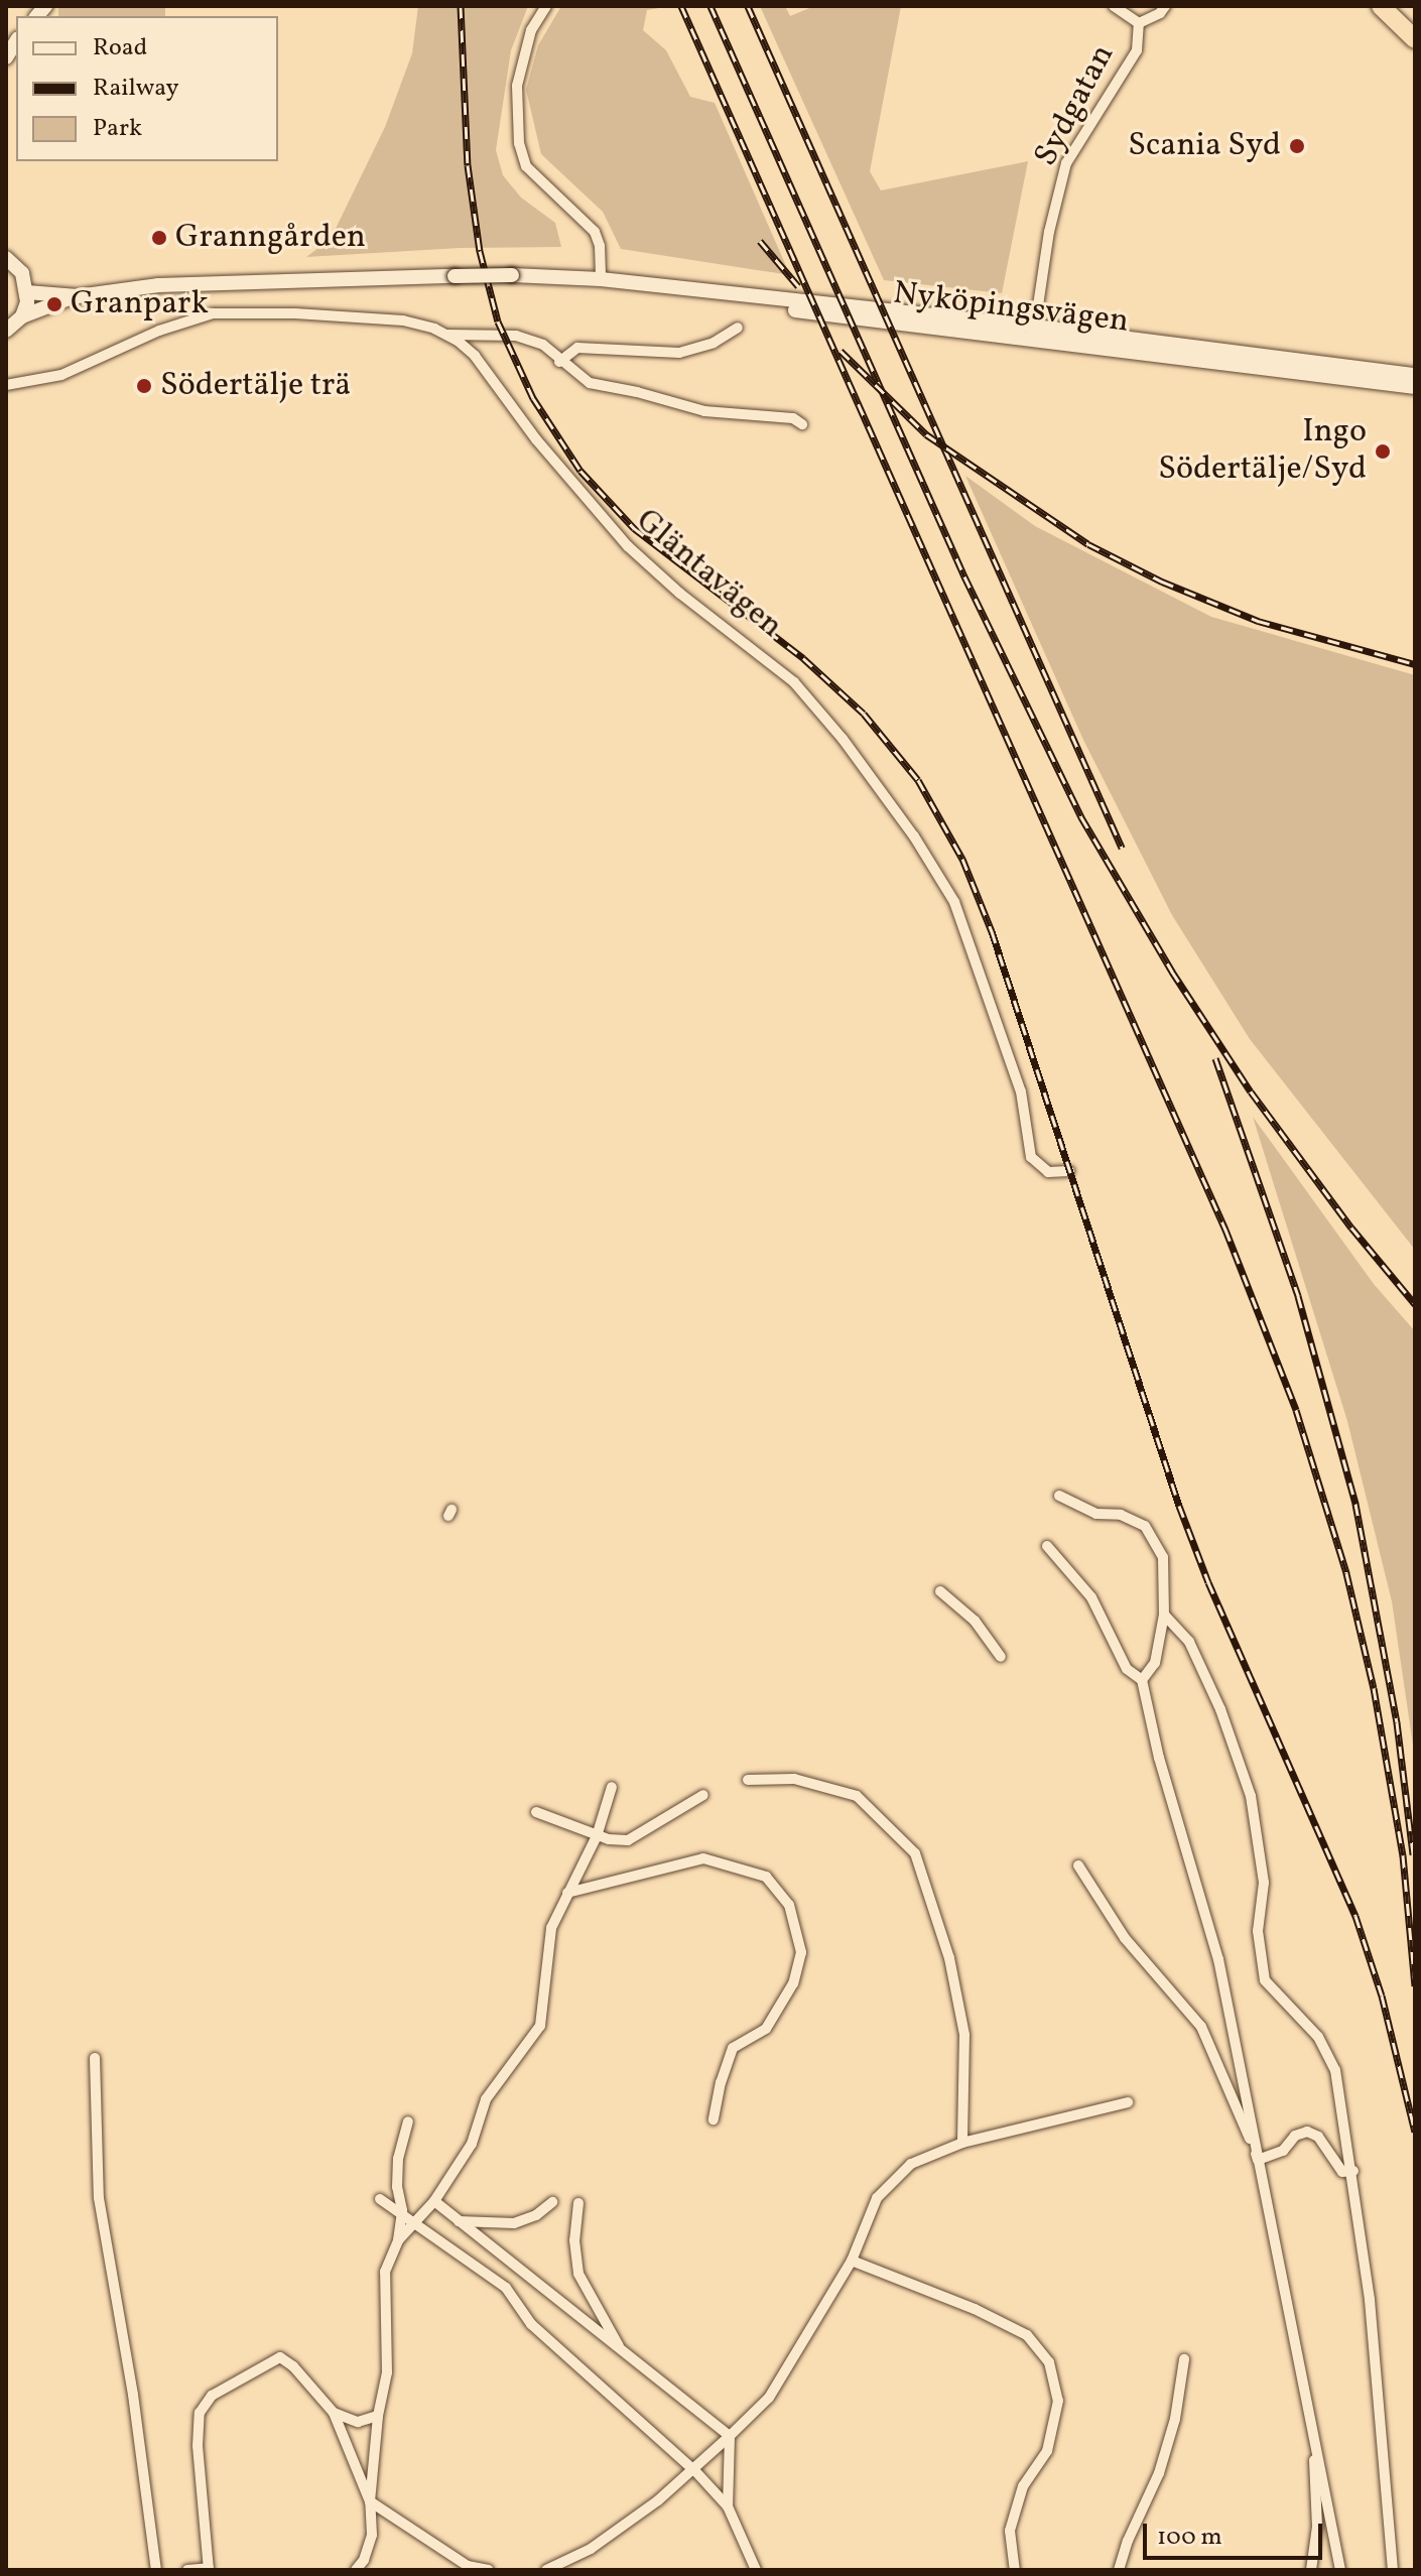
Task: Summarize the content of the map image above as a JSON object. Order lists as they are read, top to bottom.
{
  "streets": {
    "main road": ["Nyköpingsvägen"],
    "street": ["Sydgatan", "Gläntavägen"]
  },
  "crossings": [
    ["Sydgatan", "Nyköpingsvägen"]
  ],
  "places": [
    "Scania Syd",
    "Granngården",
    "Granpark",
    "Södertälje trä",
    "Ingo Södertälje/Syd"
  ],
  "legend": ["Road", "Railway", "Park"],
  "scale_bar": "100 m"
}
